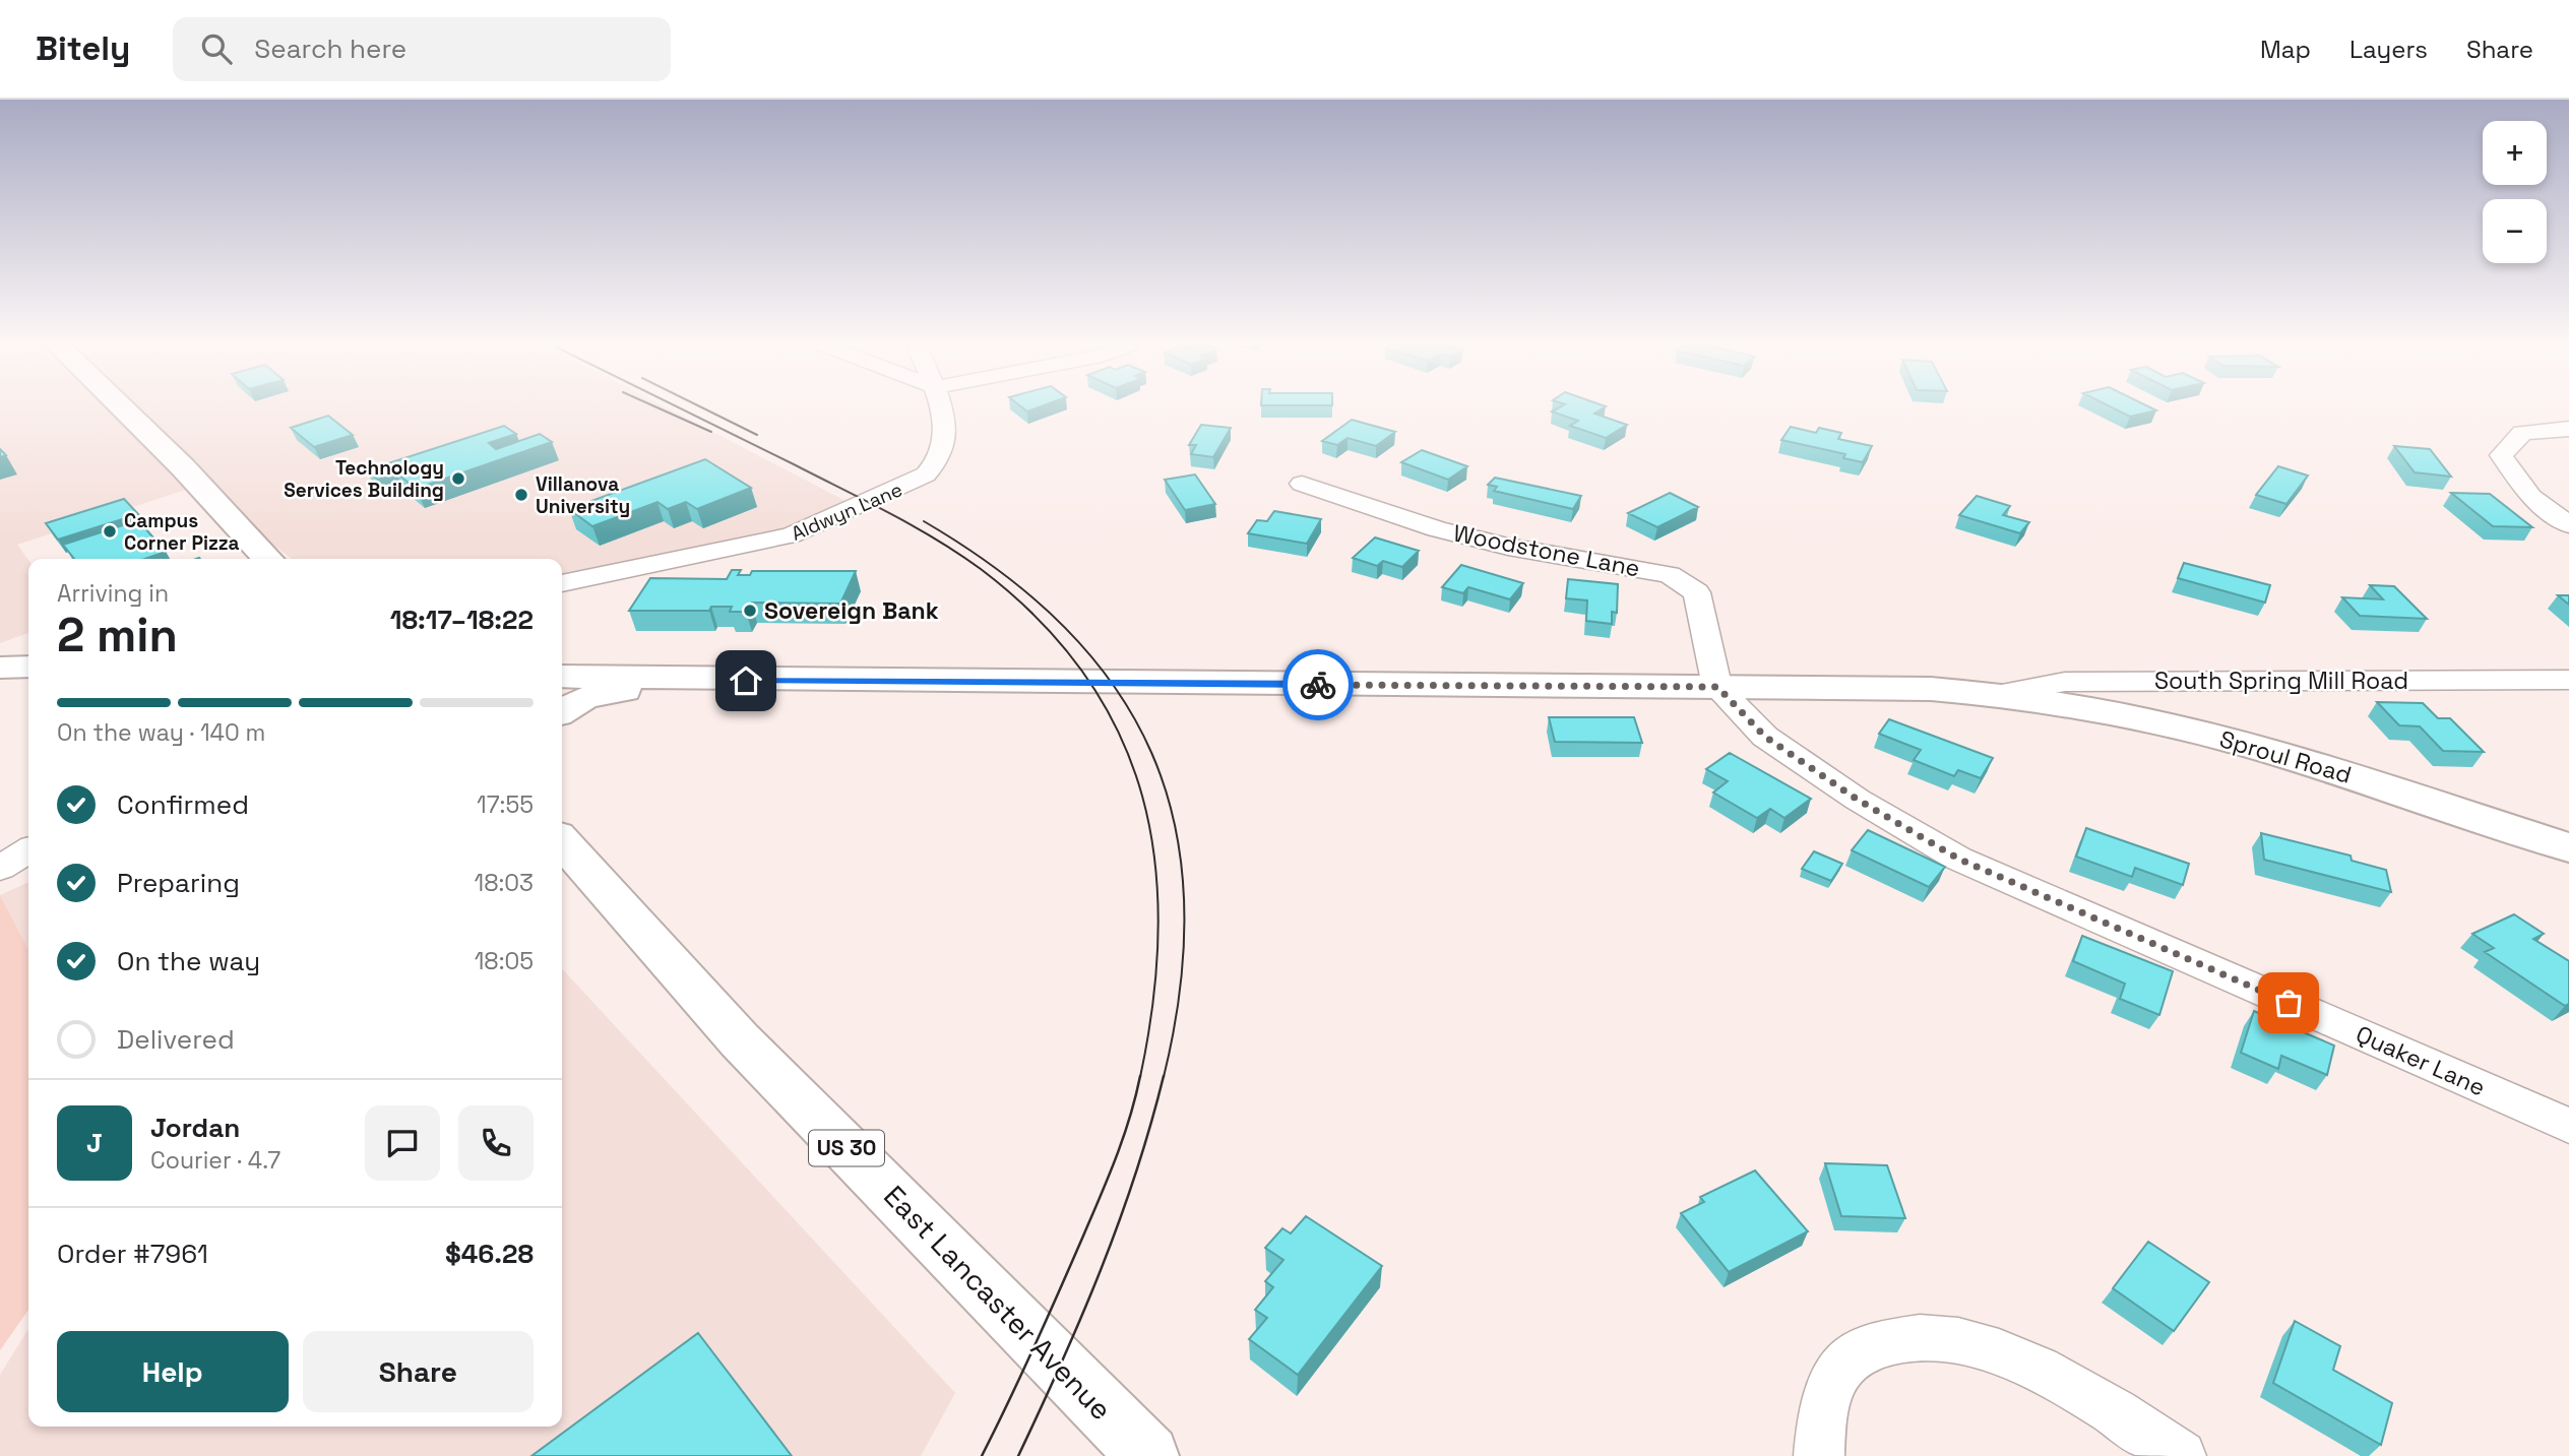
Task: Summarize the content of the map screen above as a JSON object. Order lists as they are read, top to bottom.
{
  "streets": {
    "main road": ["Sproul Road", "US 30", "East Lancaster Avenue"],
    "street": [
      "Aldwyn Lane",
      "Woodstone Lane",
      "South Spring Mill Road",
      "Quaker Lane"
    ]
  },
  "crossings": [
    ["Woodstone Lane", "Sproul Road"],
    ["Woodstone Lane", "Quaker Lane"],
    ["South Spring Mill Road", "Sproul Road"],
    ["Sproul Road", "Quaker Lane"]
  ],
  "places": [
    "Technology Services Building",
    "Villanova University",
    "Campus Corner Pizza",
    "Sovereign Bank"
  ],
  "page": {
    "header": "Bitely",
    "search": "Search here",
    "nav": ["Map", "Layers", "Share"],
    "map_buttons": ["+", "−"],
    "heading": ["2 min", "Arriving in", "18:17–18:22"],
    "panel": [
      "Jordan",
      "Courier · 4.7",
      "Order #7961",
      "$46.28"
    ],
    "bar": "On the way · 140 m",
    "list": [
      ["Confirmed", "17:55"],
      ["Preparing", "18:03"],
      ["On the way", "18:05"],
      "Delivered"
    ],
    "round": "J",
    "buttons": ["Help", "Share"]
  }
}
